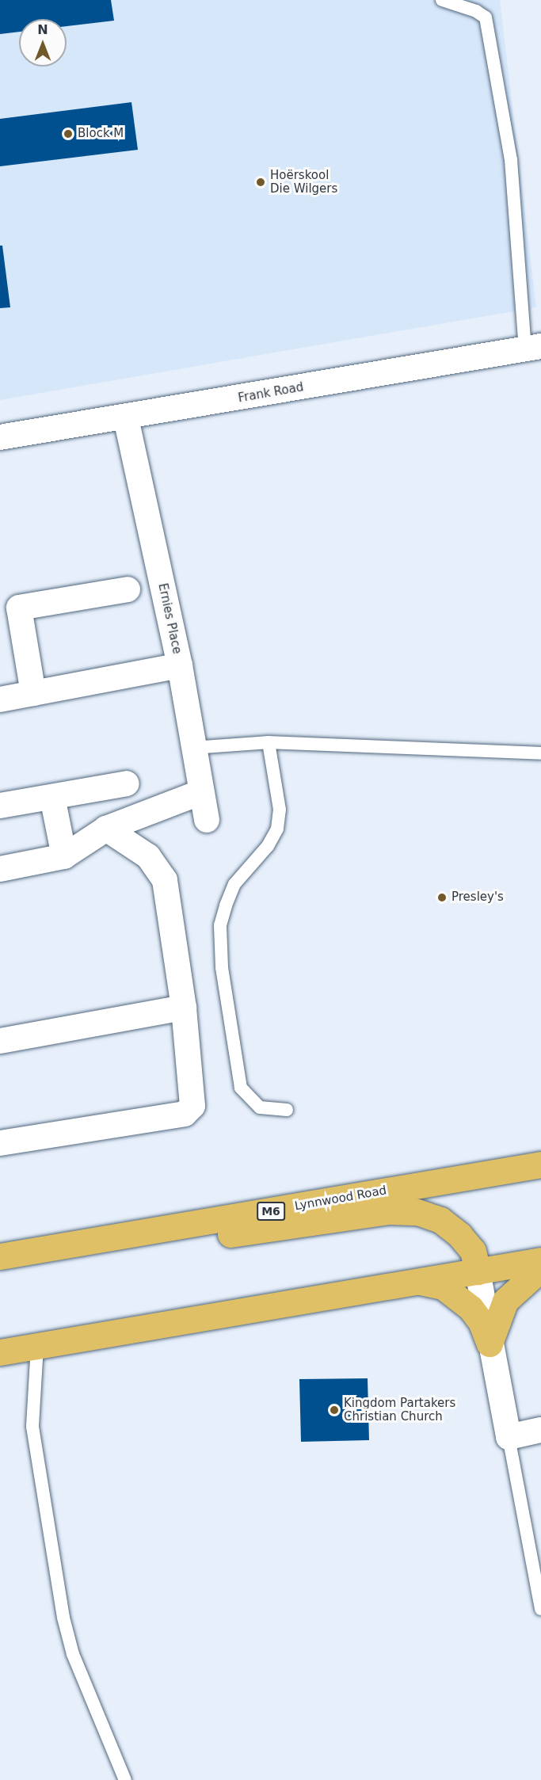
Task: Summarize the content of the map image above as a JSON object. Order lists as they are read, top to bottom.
{
  "streets": {
    "main road": ["Lynnwood Road", "M6"],
    "street": ["Frank Road", "Ernies Place"]
  },
  "crossings": [
    ["Frank Road", "Ernies Place"]
  ],
  "places": [
    "Block M",
    "Hoërskool Die Wilgers",
    "Presley's",
    "Kingdom Partakers Christian Church"
  ],
  "north": "top"
}
